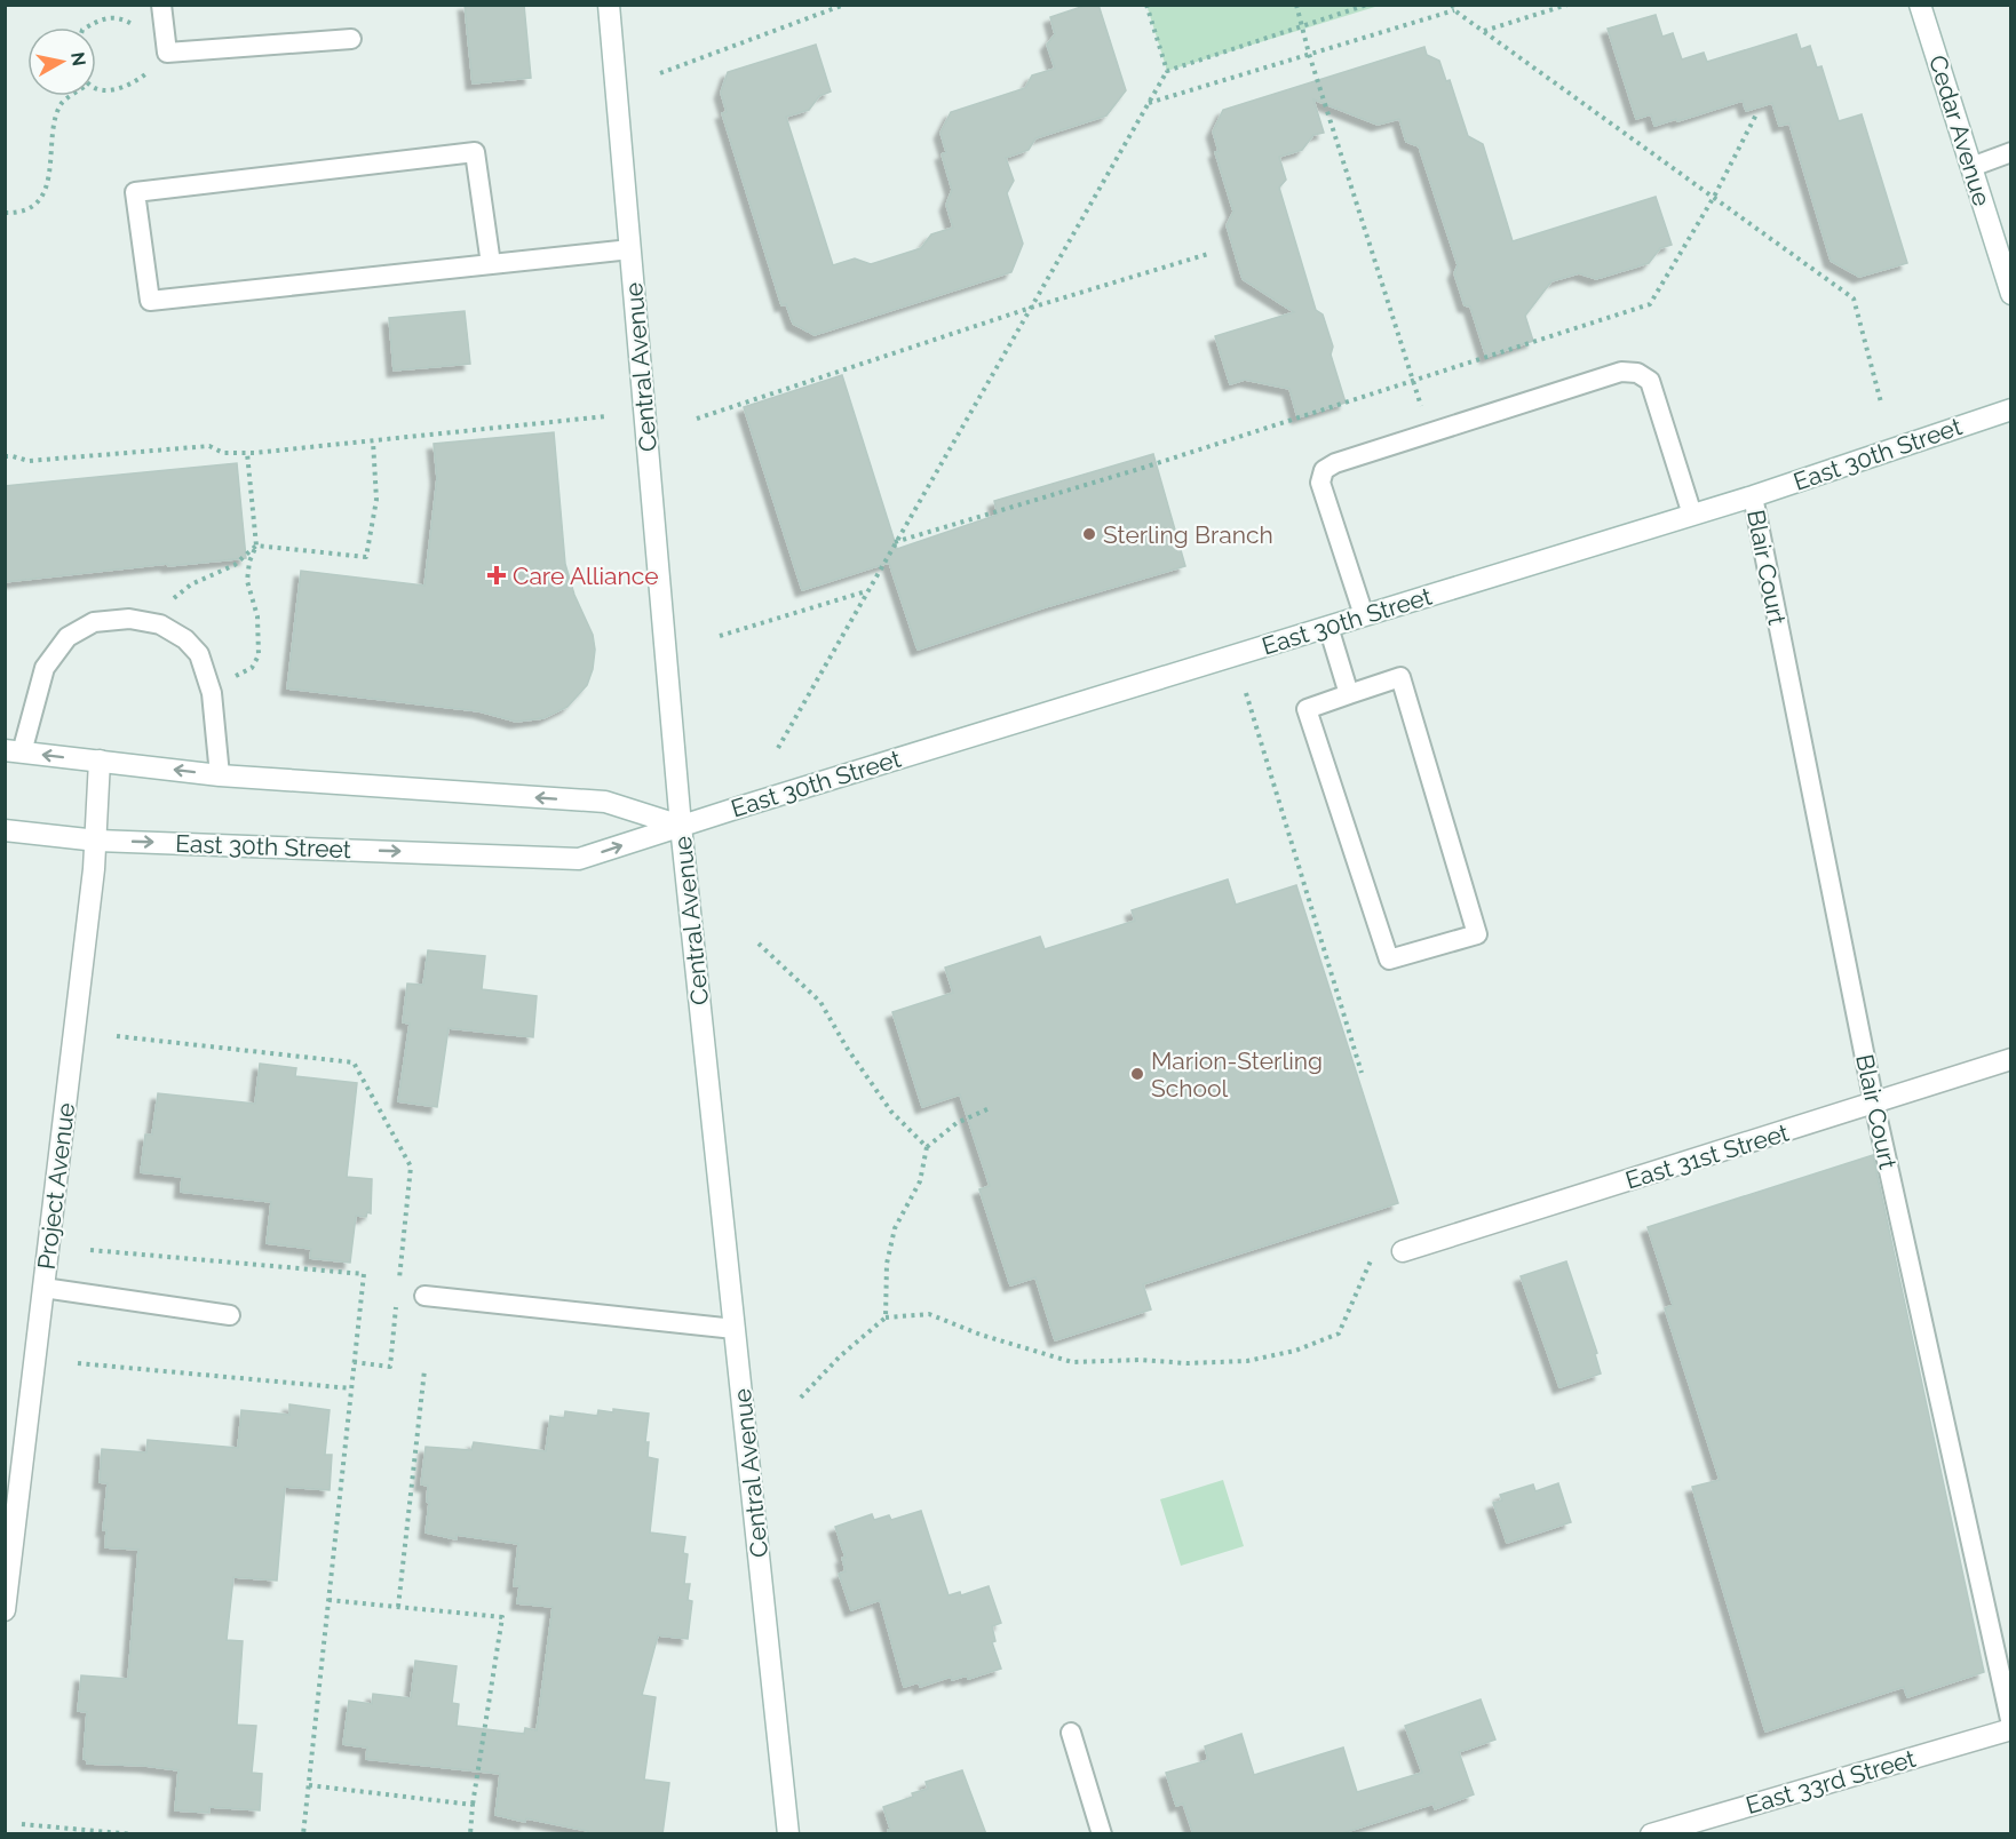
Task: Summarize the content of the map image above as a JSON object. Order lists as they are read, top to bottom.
{
  "streets": {
    "street": [
      "Cedar Avenue",
      "Central Avenue",
      "East 30th Street",
      "East 31st Street",
      "Project Avenue",
      "East 33rd Street"
    ],
    "lane": ["Blair Court"]
  },
  "crossings": [
    ["Central Avenue", "East 30th Street"],
    ["East 30th Street", "Blair Court"],
    ["East 30th Street", "Project Avenue"],
    ["Blair Court", "East 31st Street"],
    ["Blair Court", "East 33rd Street"]
  ],
  "places": {
    "other": ["Sterling Branch", "Marion-Sterling School"],
    "health": ["Care Alliance"]
  },
  "north": "right"
}
